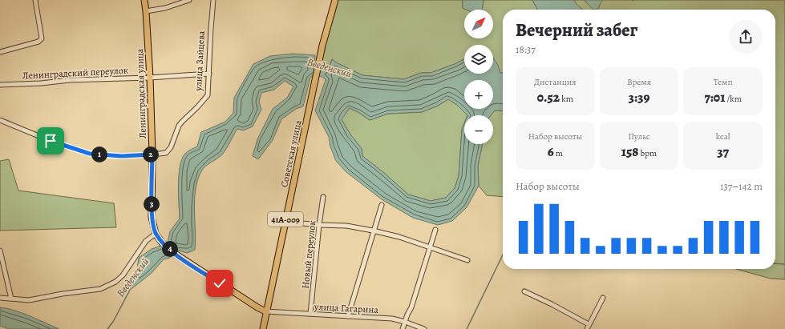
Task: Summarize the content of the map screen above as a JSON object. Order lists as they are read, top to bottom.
{
  "streets": {
    "main road": ["Ленинградская улица", "Советская улица", "41А-009"],
    "street": [
      "улица Зайцева",
      "Ленинградский переулок",
      "Новый переулок",
      "улица Гагарина"
    ]
  },
  "crossings": [
    ["улица Зайцева", "Ленинградский переулок"],
    ["улица Зайцева", "Ленинградская улица"],
    ["Ленинградский переулок", "Ленинградская улица"],
    ["Ленинградская улица", "Советская улица"],
    ["Ленинградская улица", "41А-009"],
    ["Ленинградская улица", "улица Гагарина"],
    ["Советская улица", "41А-009"],
    ["Советская улица", "улица Гагарина"],
    ["41А-009", "улица Гагарина"],
    ["Новый переулок", "улица Гагарина"]
  ],
  "water": ["Введенский"],
  "north": "top right",
  "page": {
    "map_buttons": ["+", "−"],
    "heading": ["Вечерний забег", "18:37"],
    "stats": [
      ["Дистанция", "0.52 km"],
      ["Время", "3:39"],
      ["Темп", "7:01 /km"],
      ["Набор высоты", "6 m"],
      ["Пульс", "158 bpm"],
      ["kcal", "37"]
    ],
    "pins": [
      "1",
      "2",
      "3",
      "4"
    ],
    "chart": ["Набор высоты", "137–142 m"]
  }
}
